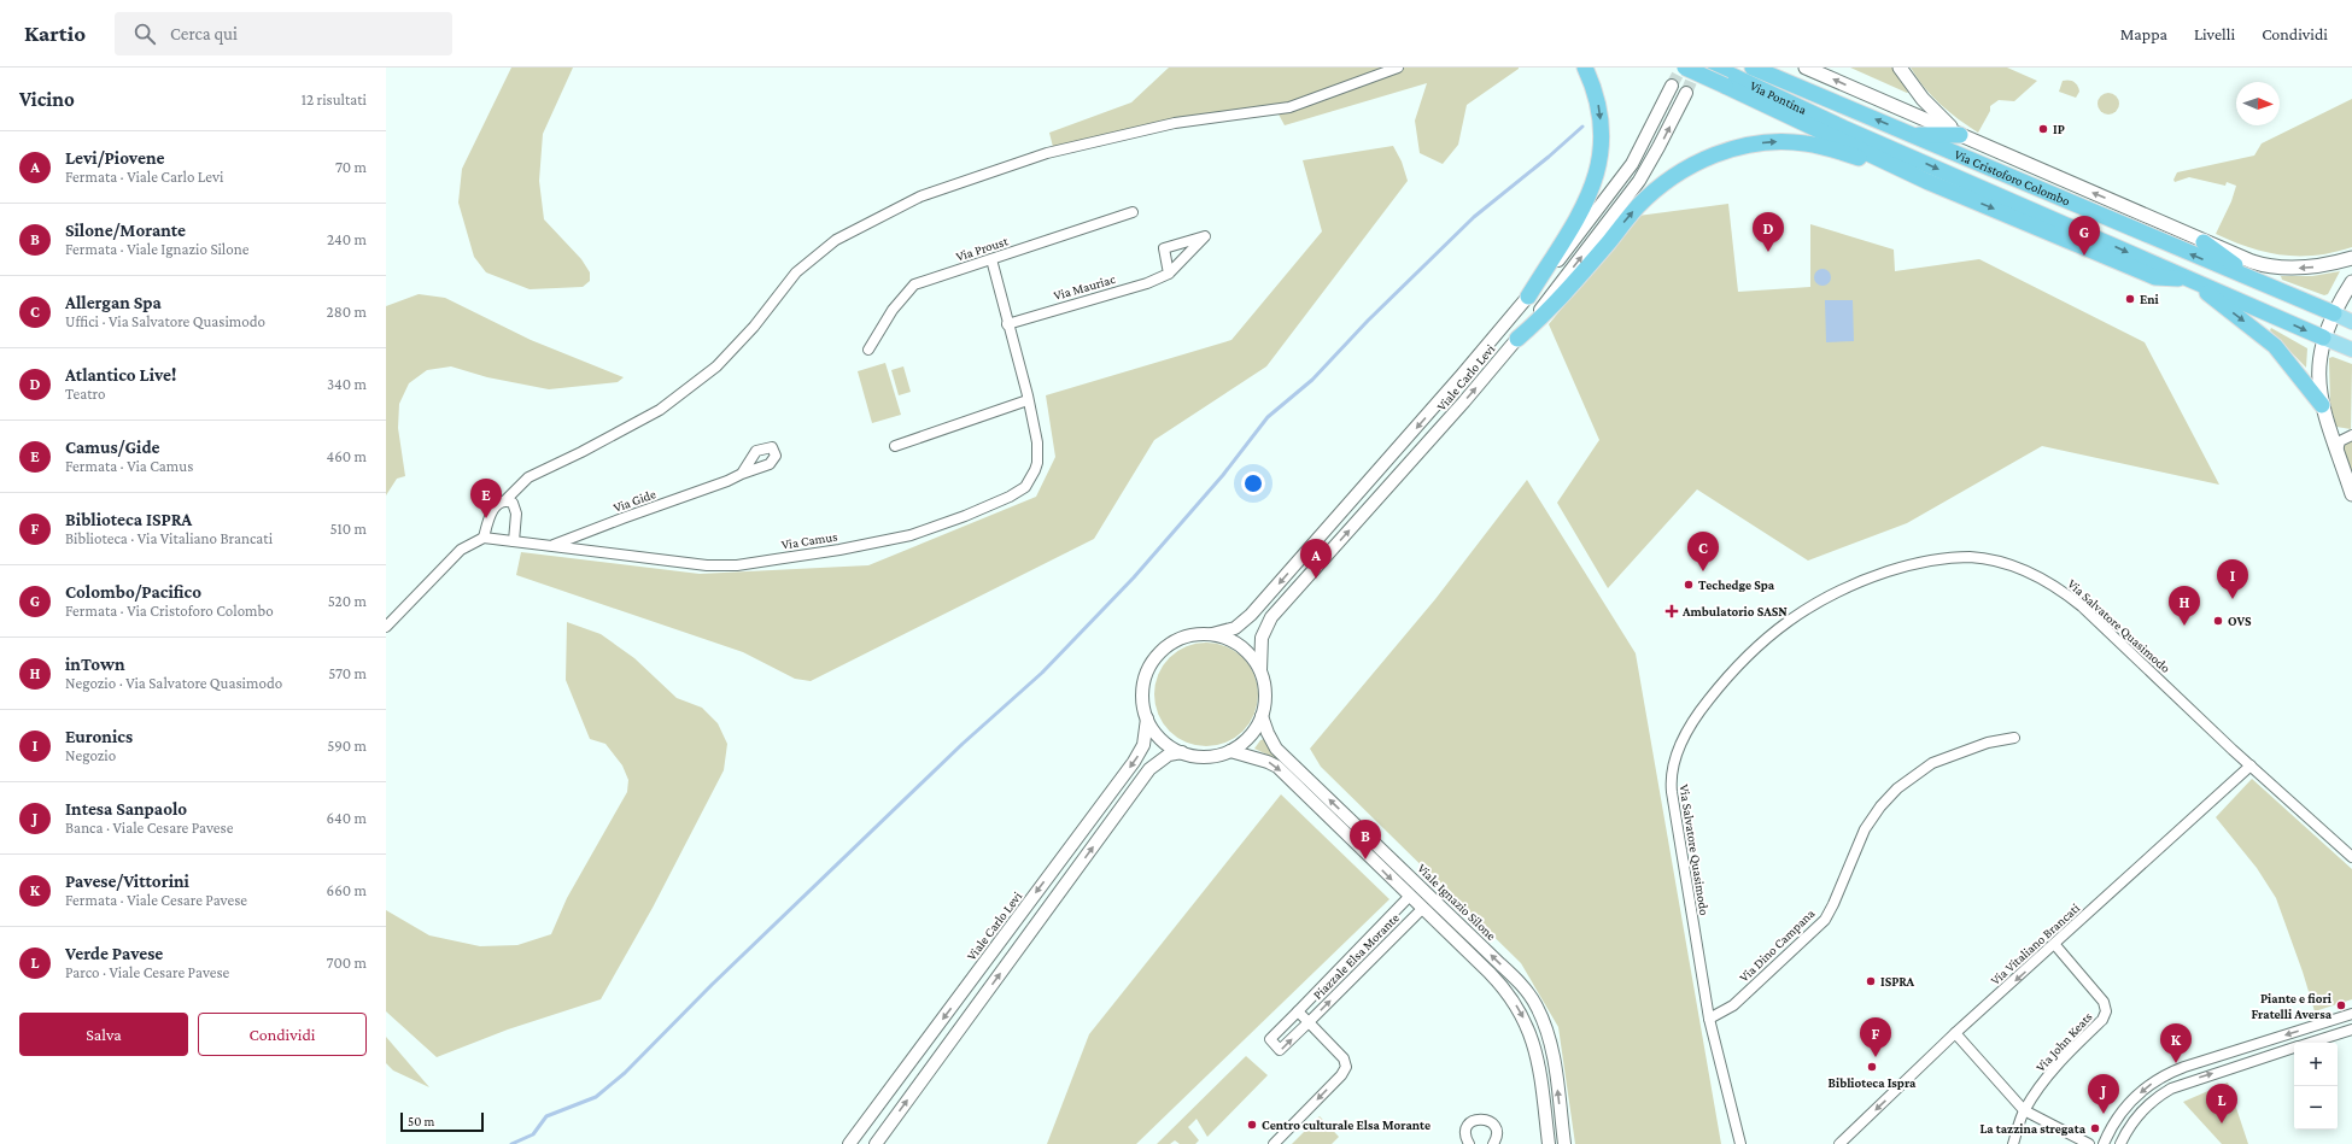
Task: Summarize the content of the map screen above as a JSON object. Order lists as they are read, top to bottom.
{
  "streets": {
    "highway": ["Via Cristoforo Colombo"],
    "street": [
      "Via Proust",
      "Via Mauriac",
      "Viale Carlo Levi",
      "Via Gide",
      "Via Camus",
      "Via Salvatore Quasimodo",
      "Viale Ignazio Silone",
      "Via Vitaliano Brancati",
      "Via Dino Campana",
      "Piazzale Elsa Morante",
      "Via John Keats"
    ]
  },
  "crossings": [
    ["Via Proust", "Via Camus"],
    ["Via Mauriac", "Via Camus"],
    ["Viale Carlo Levi", "Viale Ignazio Silone"],
    ["Via Gide", "Via Camus"],
    ["Via Salvatore Quasimodo", "Via Vitaliano Brancati"],
    ["Via Salvatore Quasimodo", "Via Dino Campana"],
    ["Via Vitaliano Brancati", "Via John Keats"]
  ],
  "one_way": ["Via Vitaliano Brancati"],
  "places": {
    "other": [
      "IP",
      "Eni",
      "Techedge Spa",
      "OVS",
      "ISPRA",
      "Piante e fiori Fratelli Aversa",
      "Biblioteca Ispra",
      "Centro culturale Elsa Morante",
      "La tazzina stregata"
    ],
    "health": ["Ambulatorio SASN"]
  },
  "scale_bar": "50 m",
  "north": "right",
  "page": {
    "header": "Kartio",
    "search": "Cerca qui",
    "nav": ["Mappa", "Livelli", "Condividi"],
    "heading": ["Vicino", "12 risultati"],
    "list": [
      {
        "mark": "A",
        "name": "Levi/Piovene",
        "note": "Fermata · Viale Carlo Levi",
        "value": "70 m"
      },
      {
        "mark": "B",
        "name": "Silone/Morante",
        "note": "Fermata · Viale Ignazio Silone",
        "value": "240 m"
      },
      {
        "mark": "C",
        "name": "Allergan Spa",
        "note": "Uffici · Via Salvatore Quasimodo",
        "value": "280 m"
      },
      {
        "mark": "D",
        "name": "Atlantico Live!",
        "note": "Teatro",
        "value": "340 m"
      },
      {
        "mark": "E",
        "name": "Camus/Gide",
        "note": "Fermata · Via Camus",
        "value": "460 m"
      },
      {
        "mark": "F",
        "name": "Biblioteca ISPRA",
        "note": "Biblioteca · Via Vitaliano Brancati",
        "value": "510 m"
      },
      {
        "mark": "G",
        "name": "Colombo/Pacifico",
        "note": "Fermata · Via Cristoforo Colombo",
        "value": "520 m"
      },
      {
        "mark": "H",
        "name": "inTown",
        "note": "Negozio · Via Salvatore Quasimodo",
        "value": "570 m"
      },
      {
        "mark": "I",
        "name": "Euronics",
        "note": "Negozio",
        "value": "590 m"
      },
      {
        "mark": "J",
        "name": "Intesa Sanpaolo",
        "note": "Banca · Viale Cesare Pavese",
        "value": "640 m"
      },
      {
        "mark": "K",
        "name": "Pavese/Vittorini",
        "note": "Fermata · Viale Cesare Pavese",
        "value": "660 m"
      },
      {
        "mark": "L",
        "name": "Verde Pavese",
        "note": "Parco · Viale Cesare Pavese",
        "value": "700 m"
      }
    ],
    "pins": [
      "D",
      "G",
      "E",
      "C",
      "A",
      "I",
      "H",
      "B",
      "F",
      "K",
      "J",
      "L"
    ],
    "buttons": ["Salva", "Condividi"],
    "map_buttons": ["+", "−"],
    "scale": "50 m"
  }
}
